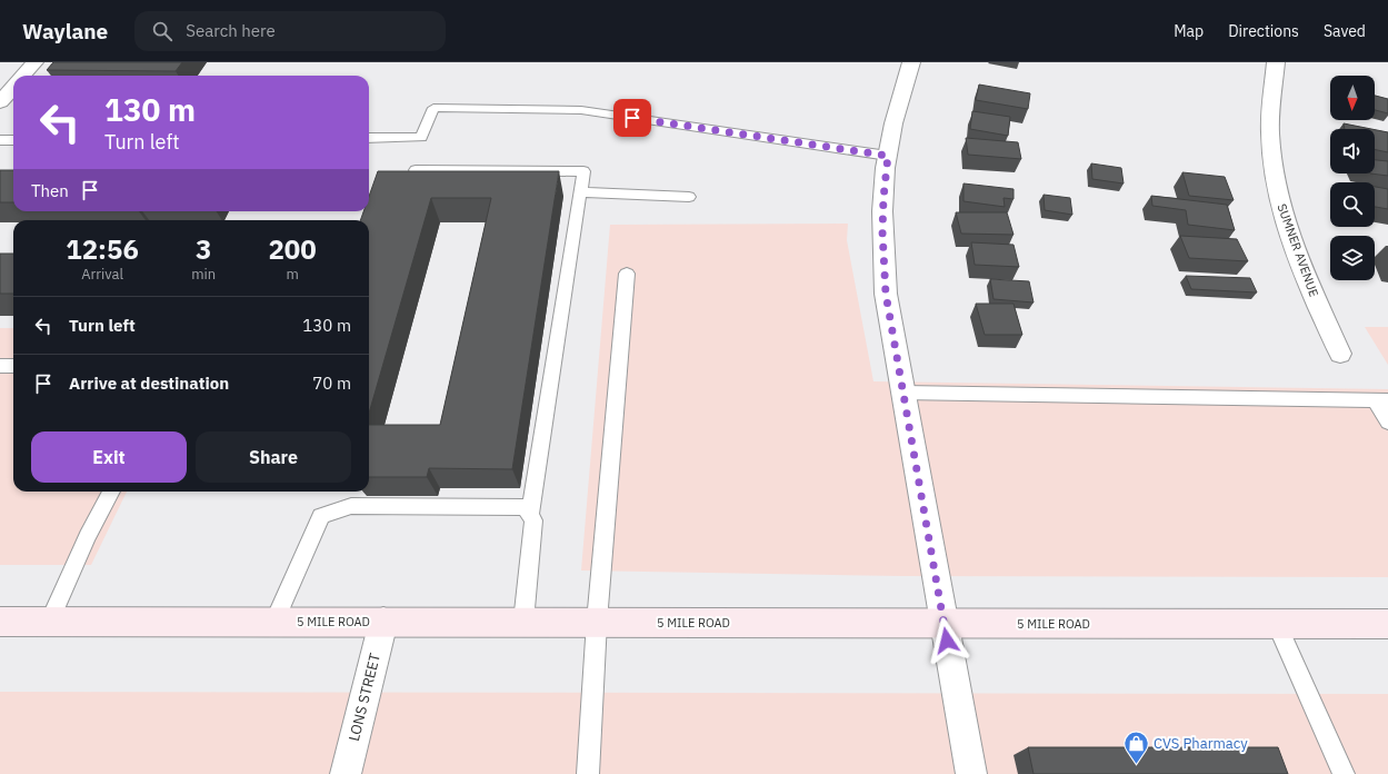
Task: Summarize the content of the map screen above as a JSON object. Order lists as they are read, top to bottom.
{
  "streets": {
    "main road": ["5 MILE ROAD"],
    "street": ["SUMNER AVENUE", "LONS STREET"]
  },
  "crossings": [
    ["5 MILE ROAD", "LONS STREET"]
  ],
  "places": {
    "shop": ["CVS Pharmacy"]
  },
  "north": "bottom",
  "page": {
    "header": "Waylane",
    "search": "Search here",
    "nav": ["Map", "Directions", "Saved"],
    "turn": ["130 m", "Turn left"],
    "then": "Then",
    "eta": [
      "12:56",
      "Arrival",
      "3",
      "min",
      "200",
      "m"
    ],
    "list": [
      {
        "name": "Turn left",
        "value": "130 m"
      },
      {
        "name": "Arrive at destination",
        "value": "70 m"
      }
    ],
    "buttons": ["Exit", "Share"]
  }
}
